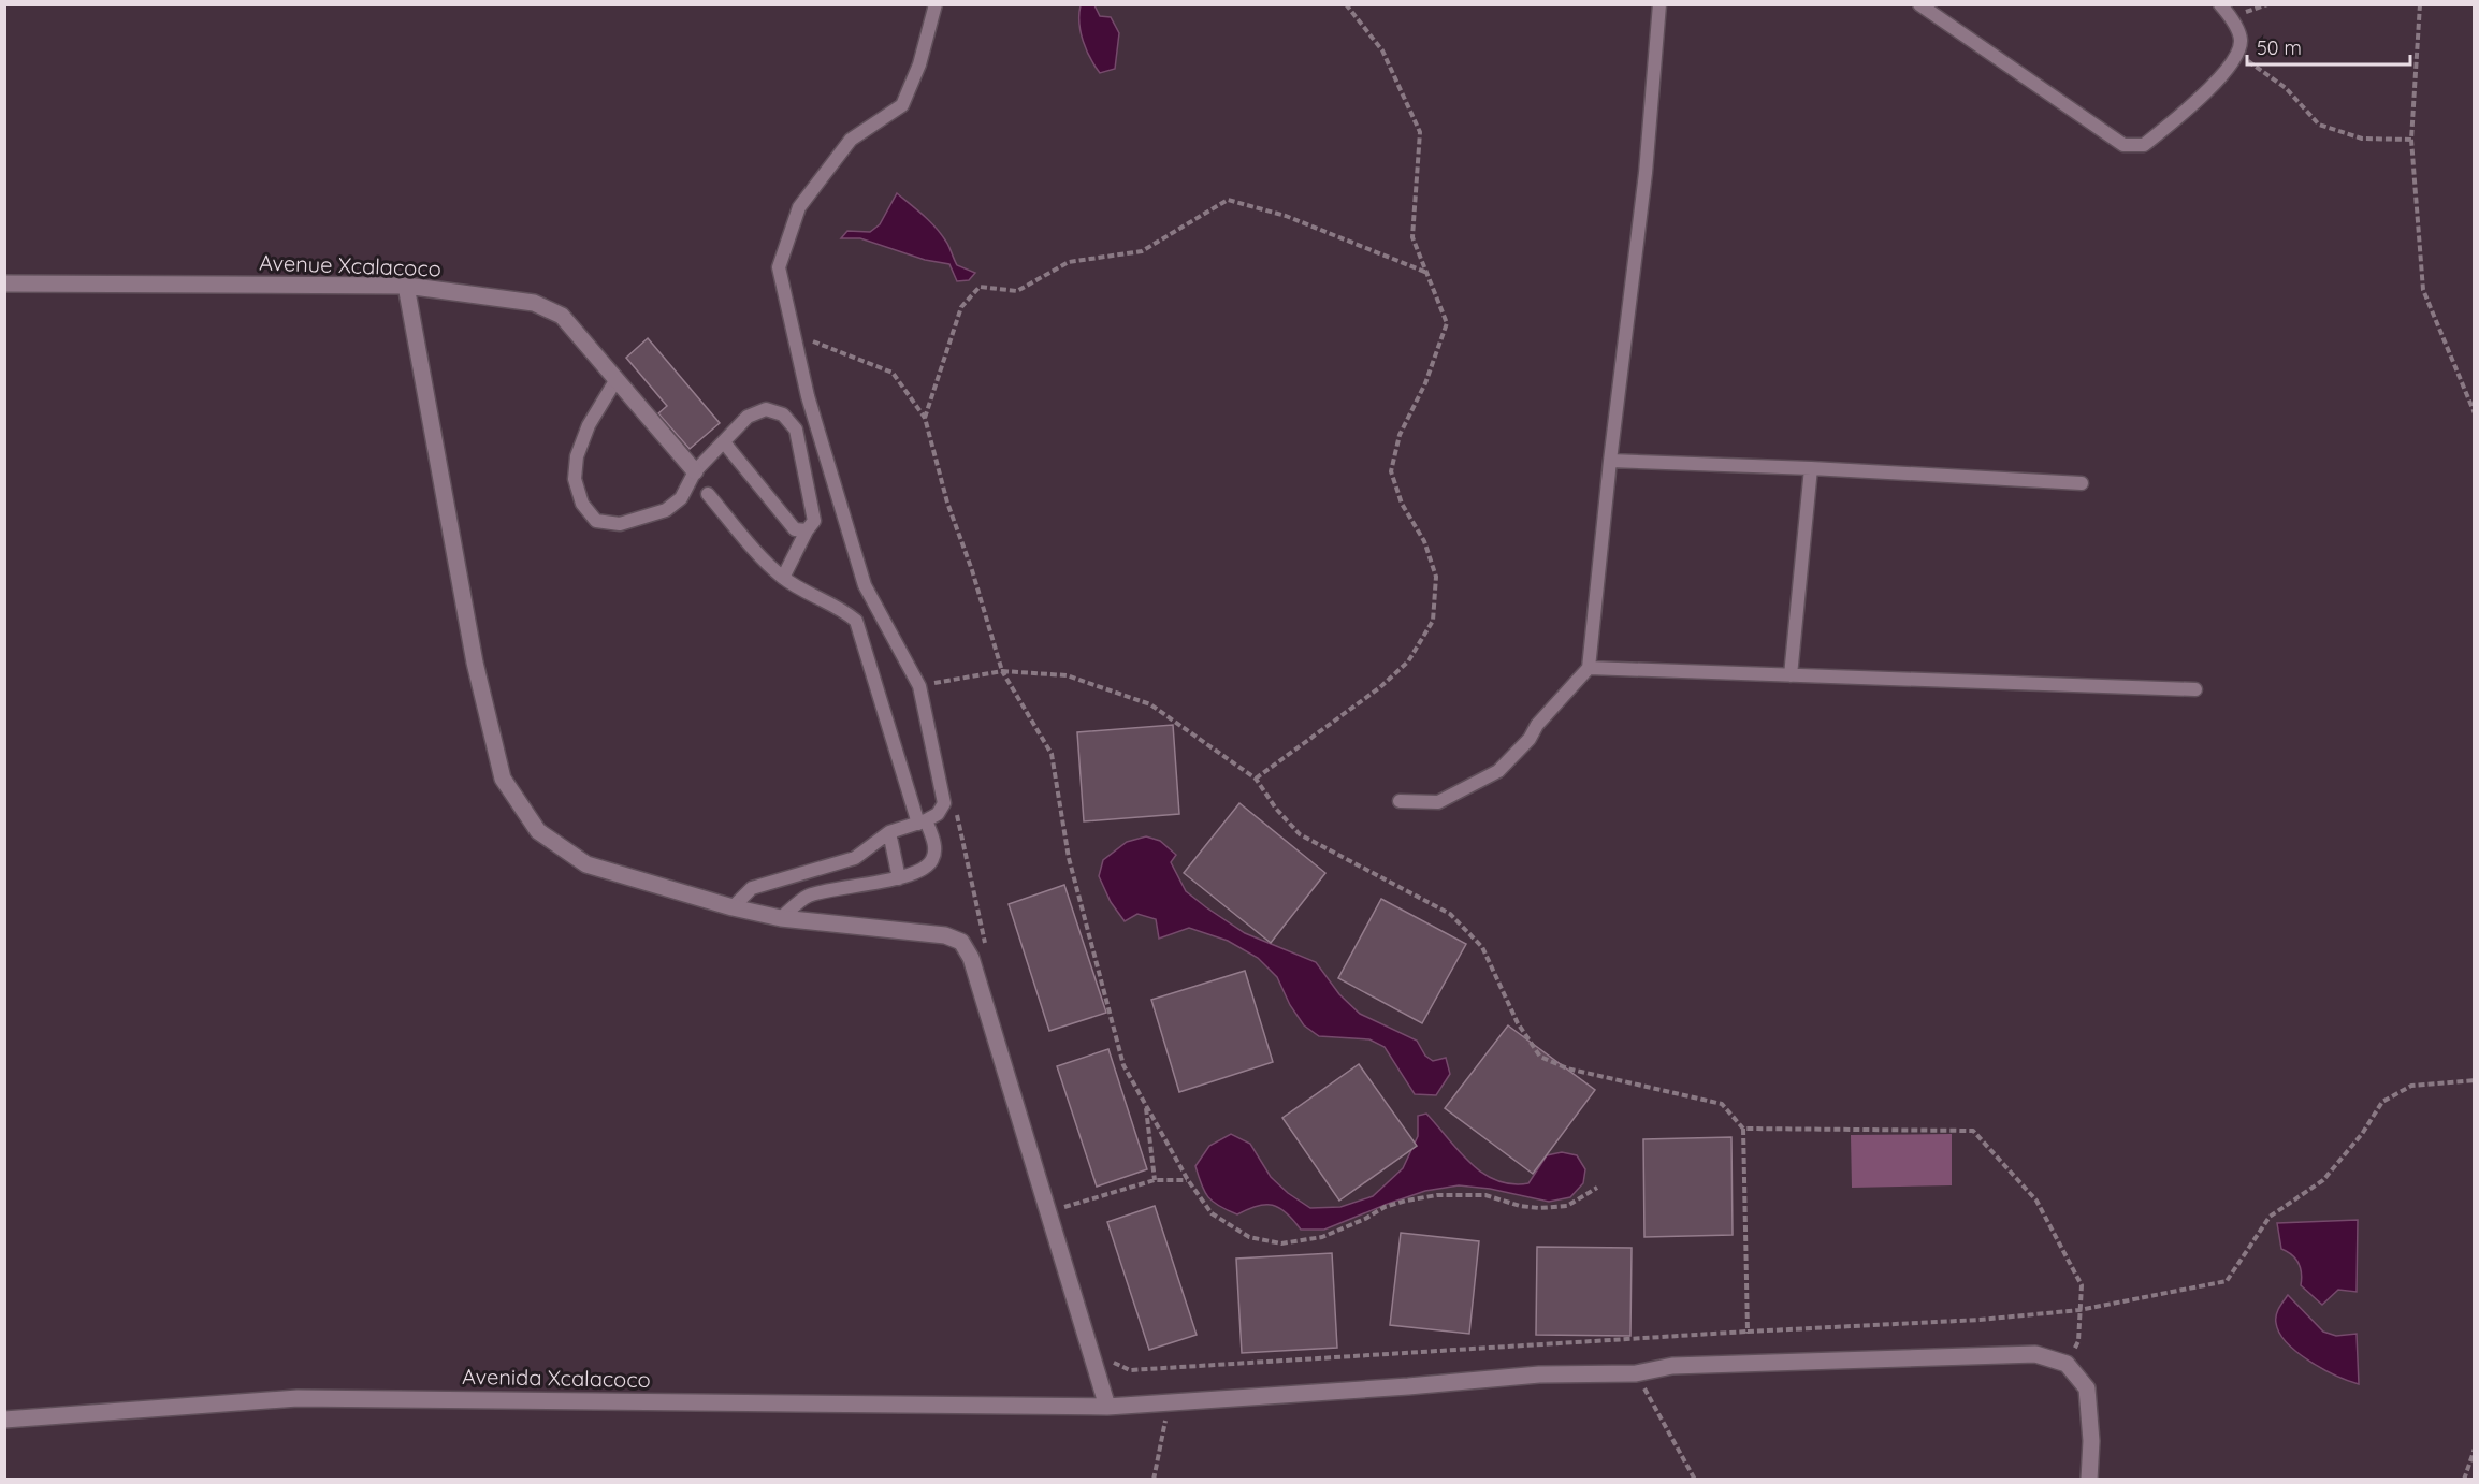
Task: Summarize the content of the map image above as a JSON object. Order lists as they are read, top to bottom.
{
  "streets": {
    "street": ["Avenue Xcalacoco", "Avenida Xcalacoco"]
  },
  "scale_bar": "50 m"
}
